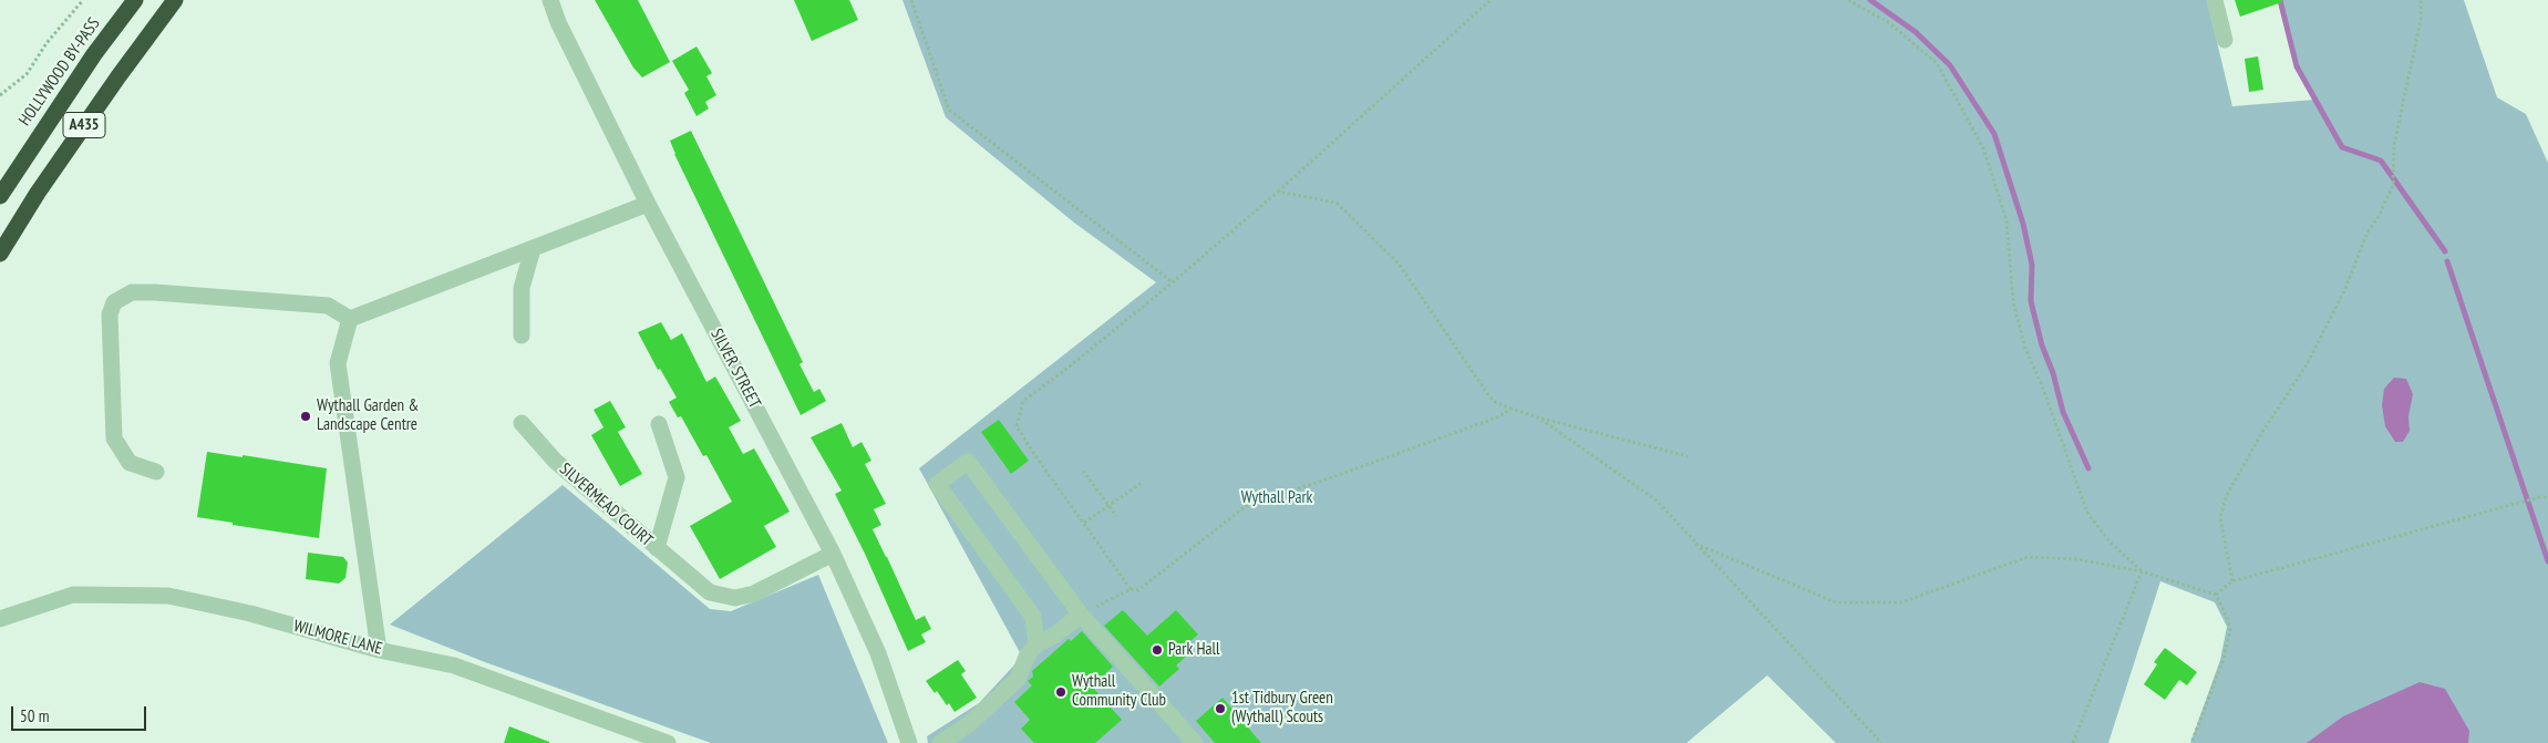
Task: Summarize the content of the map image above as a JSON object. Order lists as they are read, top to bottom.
{
  "streets": {
    "highway": ["HOLLYWOOD BY-PASS", "A435"],
    "street": ["SILVER STREET", "SILVERMEAD COURT", "WILMORE LANE"]
  },
  "crossings": [
    ["SILVER STREET", "SILVERMEAD COURT"]
  ],
  "parks": ["Wythall Park"],
  "places": [
    "Wythall Garden & Landscape Centre",
    "Park Hall",
    "Wythall Community Club",
    "1st Tidbury Green (Wythall) Scouts"
  ],
  "scale_bar": "50 m"
}
